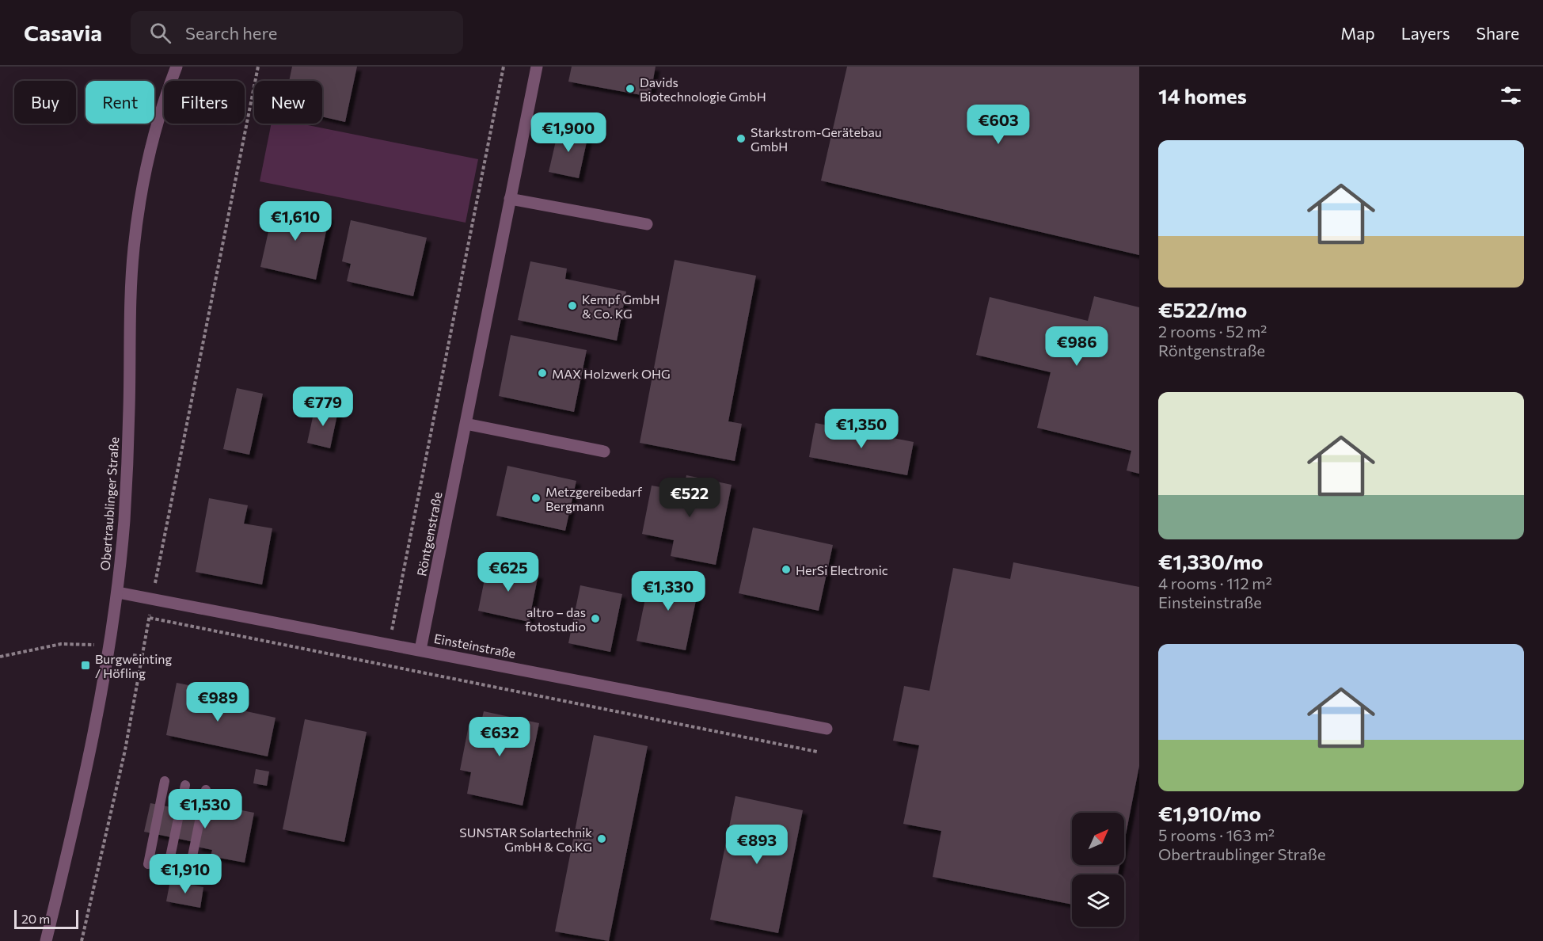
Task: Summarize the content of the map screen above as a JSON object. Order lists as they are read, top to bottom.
{
  "streets": {
    "street": ["Obertraublinger Straße", "Röntgenstraße", "Einsteinstraße"]
  },
  "crossings": [
    ["Obertraublinger Straße", "Einsteinstraße"],
    ["Röntgenstraße", "Einsteinstraße"]
  ],
  "places": {
    "other": [
      "Davids Biotechnologie GmbH",
      "Starkstrom-Gerätebau GmbH",
      "Kempf GmbH & Co. KG",
      "MAX Holzwerk OHG",
      "Metzgereibedarf Bergmann",
      "HerSi Electronic",
      "altro – das fotostudio",
      "SUNSTAR Solartechnik GmbH & Co.KG"
    ],
    "transit": ["Burgweinting / Höfling"]
  },
  "scale_bar": "20 m",
  "north": "top right",
  "page": {
    "header": "Casavia",
    "search": "Search here",
    "nav": ["Map", "Layers", "Share"],
    "heading": "14 homes",
    "chip": [
      "Buy",
      "Rent",
      "Filters",
      "New"
    ],
    "price": [
      "€603",
      "€1,900",
      "€1,610",
      "€986",
      "€779",
      "€1,350",
      "€522",
      "€625",
      "€1,330",
      "€989",
      "€632",
      "€1,530",
      "€893",
      "€1,910"
    ],
    "list": [
      {
        "name": "€522/mo",
        "note": "2 rooms · 52 m² · Röntgenstraße"
      },
      {
        "name": "€1,330/mo",
        "note": "4 rooms · 112 m² · Einsteinstraße"
      },
      {
        "name": "€1,910/mo",
        "note": "5 rooms · 163 m² · Obertraublinger Straße"
      }
    ],
    "scale": "20 m"
  }
}
